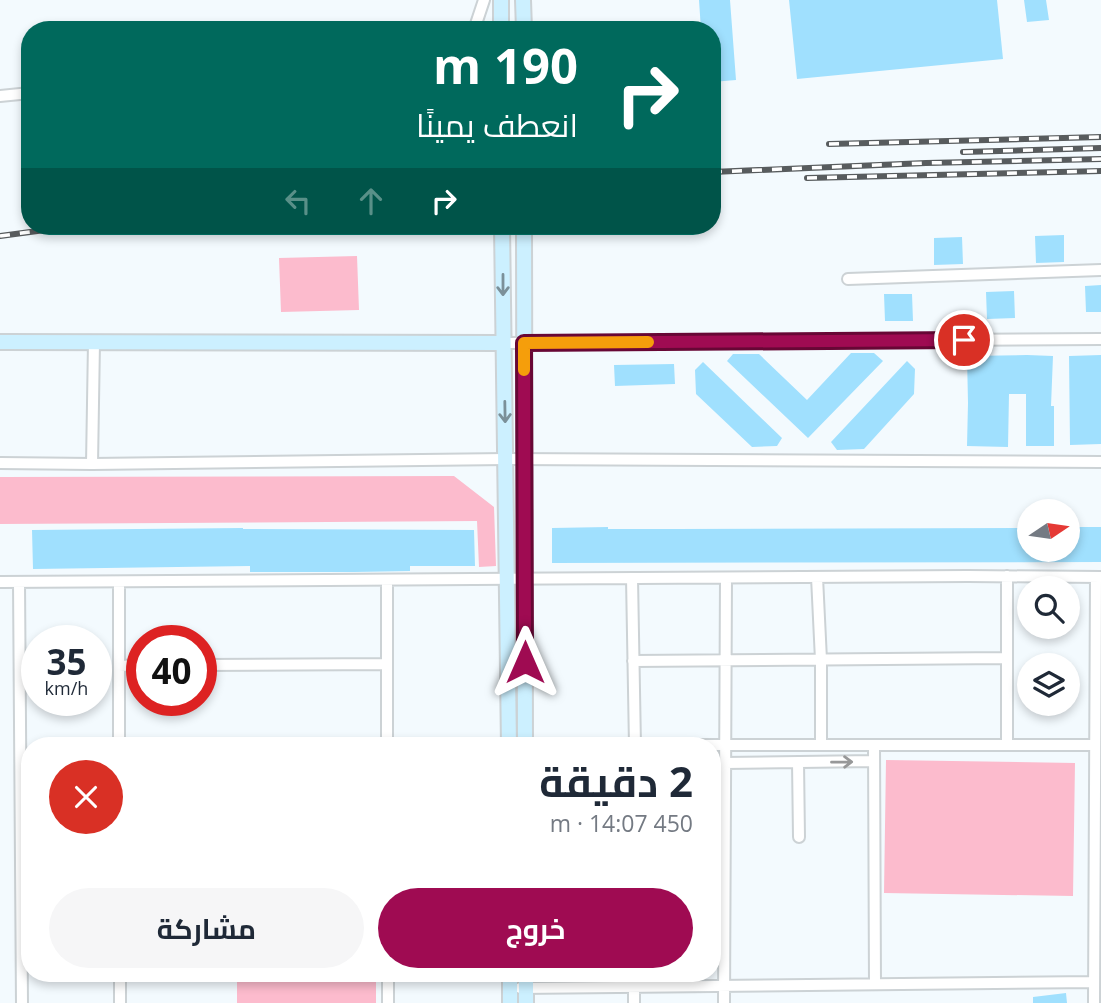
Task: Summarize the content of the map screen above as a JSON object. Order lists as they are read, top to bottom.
{
  "north": "right",
  "page": {
    "turn": ["190 m", "انعطف يمينًا"],
    "speed": "35 km/h",
    "limit": "40",
    "heading": ["2 دقيقة", "450 m · 14:07"],
    "buttons": ["خروج", "مشاركة"]
  }
}
